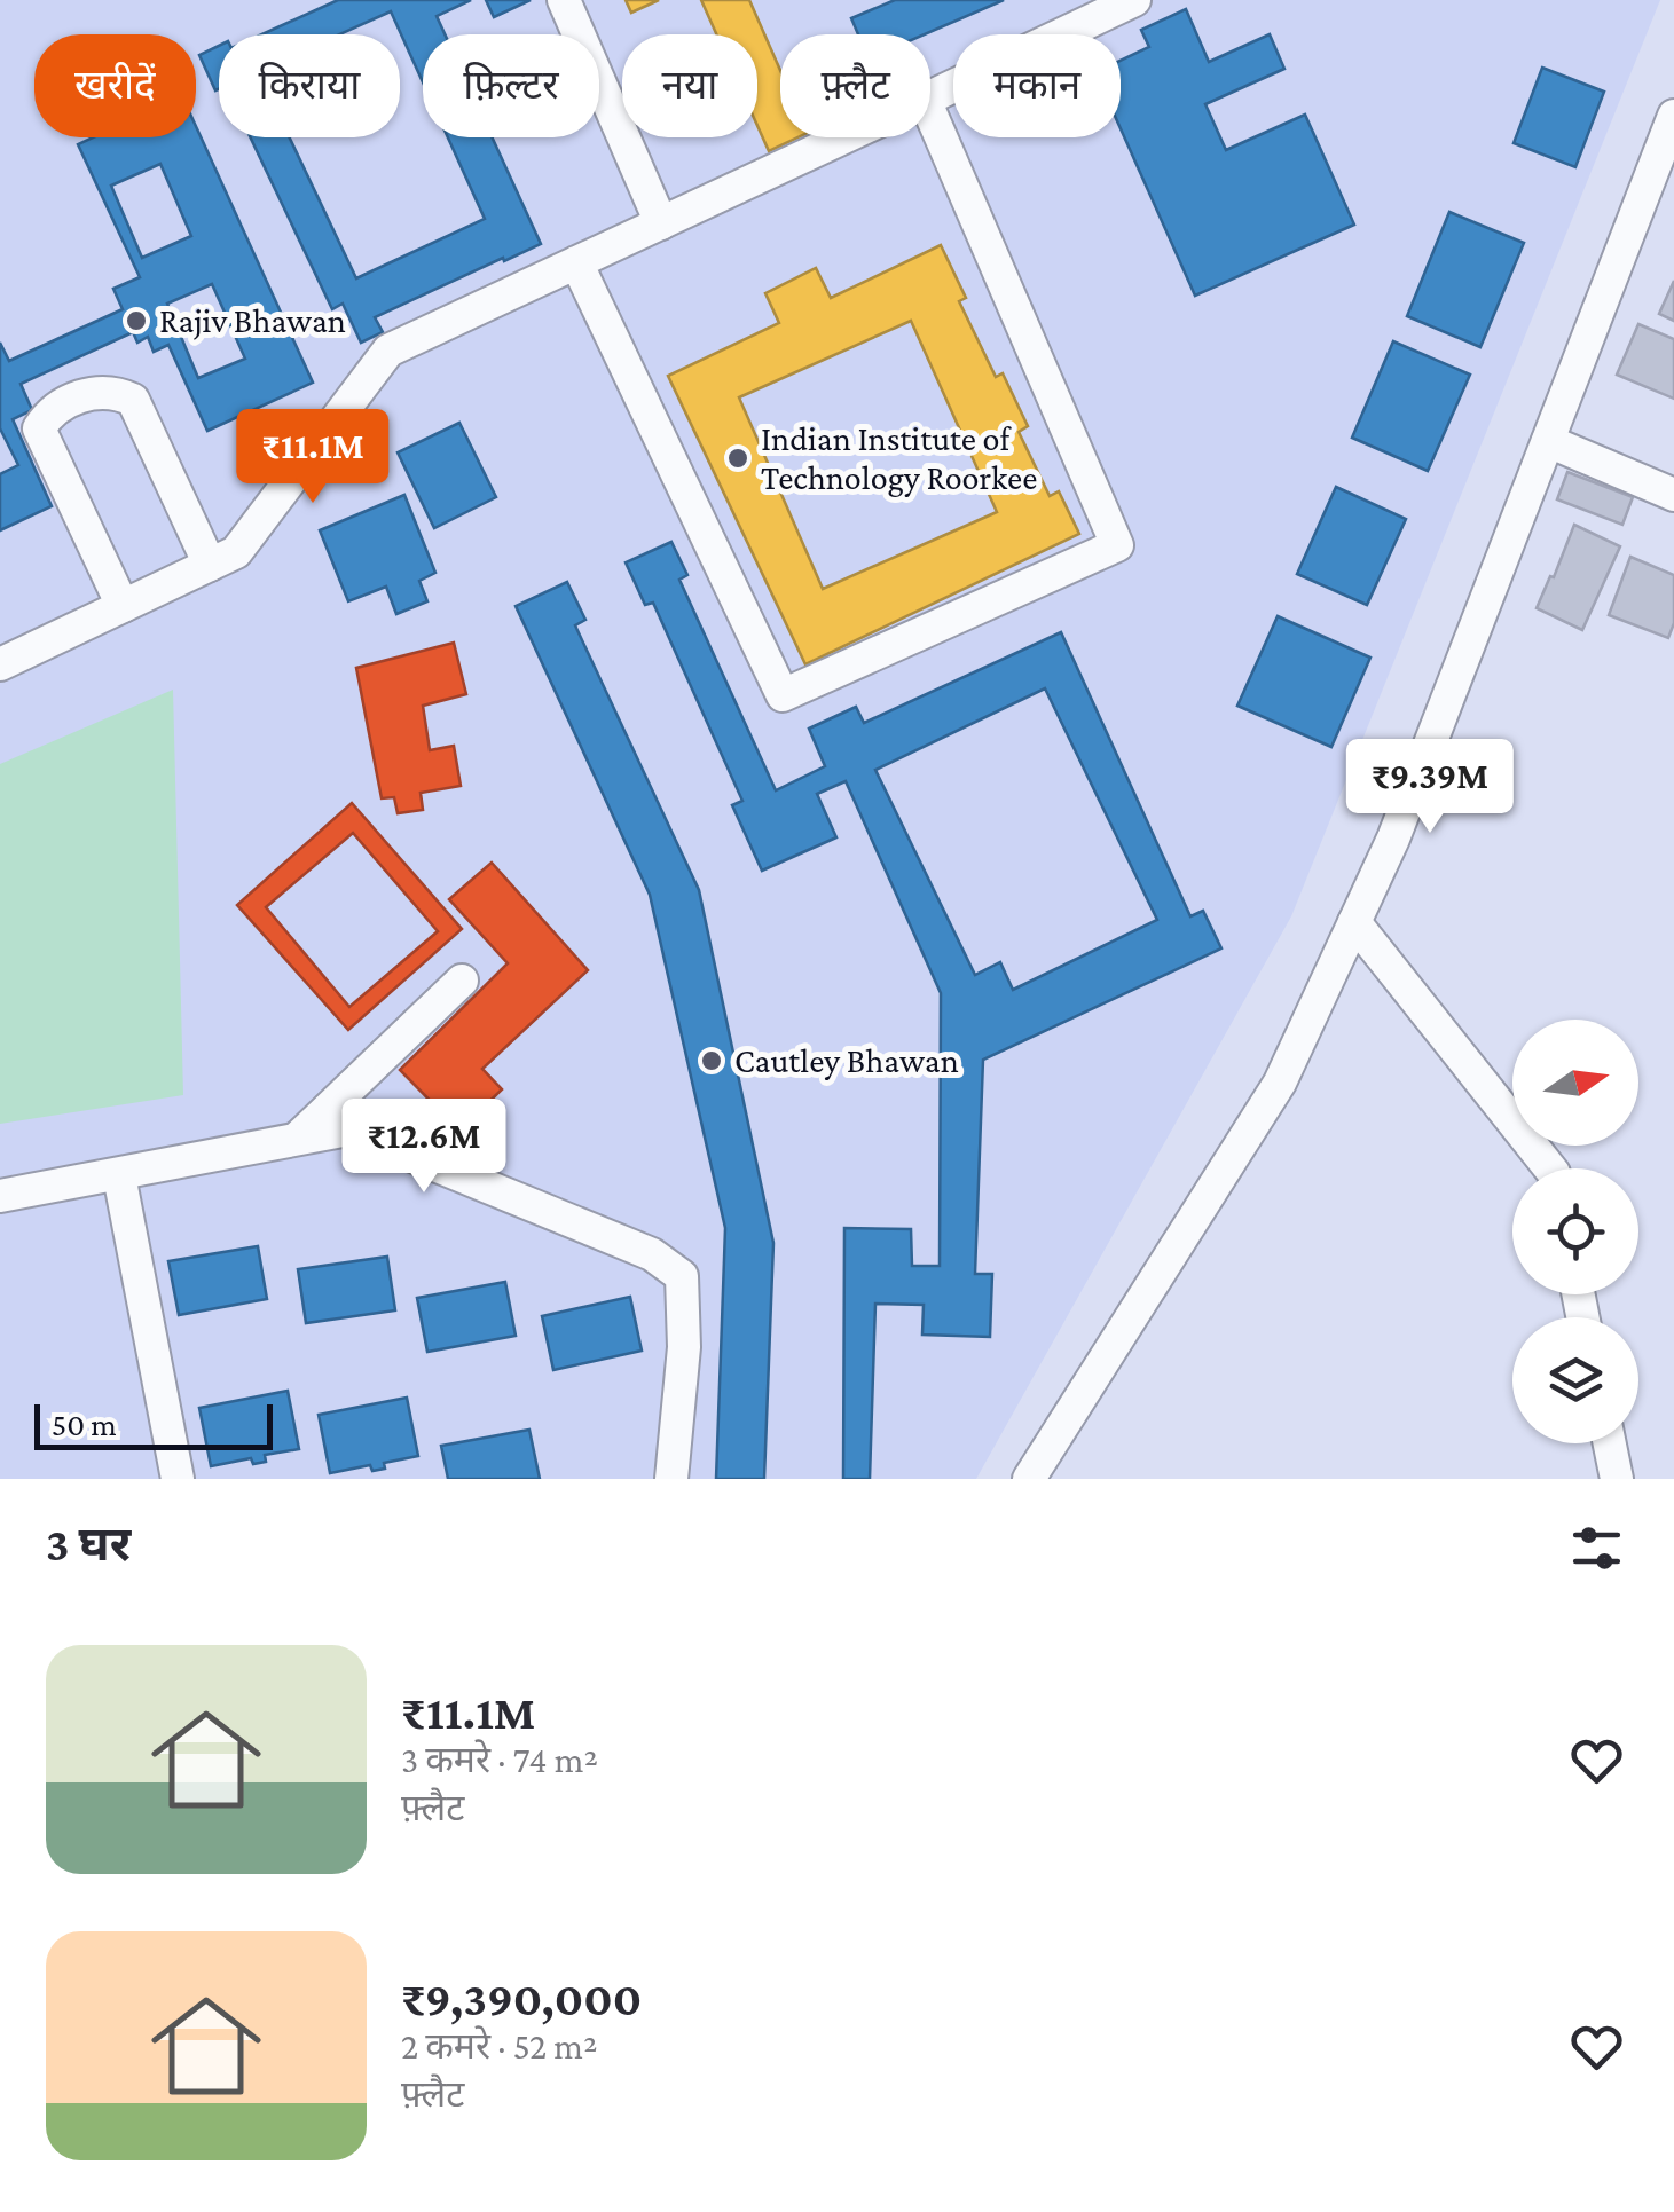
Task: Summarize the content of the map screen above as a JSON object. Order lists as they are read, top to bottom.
{
  "places": ["Rajiv Bhawan", "Indian Institute of Technology Roorkee", "Cautley Bhawan"],
  "scale_bar": "50 m",
  "north": "right",
  "page": {
    "chip": [
      "खरीदें",
      "किराया",
      "फ़िल्टर",
      "नया",
      "फ़्लैट",
      "मकान"
    ],
    "price": ["₹11.1M", "₹9.39M", "₹12.6M"],
    "scale": "50 m",
    "heading": "3 घर",
    "list": [
      {
        "name": "₹11.1M",
        "note": "3 कमरे · 74 m² · फ़्लैट"
      },
      {
        "name": "₹9,390,000",
        "note": "2 कमरे · 52 m² · फ़्लैट"
      }
    ]
  }
}
